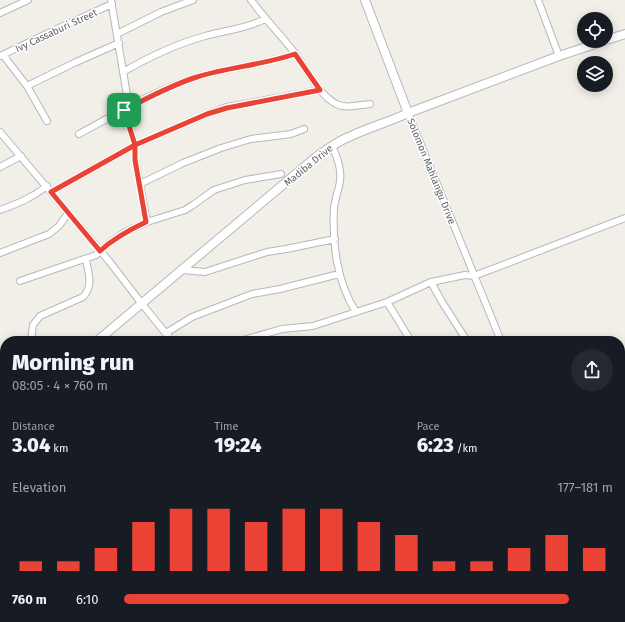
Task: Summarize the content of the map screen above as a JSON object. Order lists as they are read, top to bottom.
{
  "streets": {
    "street": ["Ivy Cassaburi Street", "Madiba Drive", "Solomon Mahlangu Drive"]
  },
  "crossings": [
    ["Madiba Drive", "Solomon Mahlangu Drive"]
  ],
  "page": {
    "heading": ["Morning run", "08:05 · 4 × 760 m"],
    "stats": [
      ["Distance", "3.04 km"],
      ["Time", "19:24"],
      ["Pace", "6:23 /km"]
    ],
    "chart": ["Elevation", "177–181 m"],
    "list": [
      {
        "name": "760 m",
        "note": "6:10"
      }
    ]
  }
}
